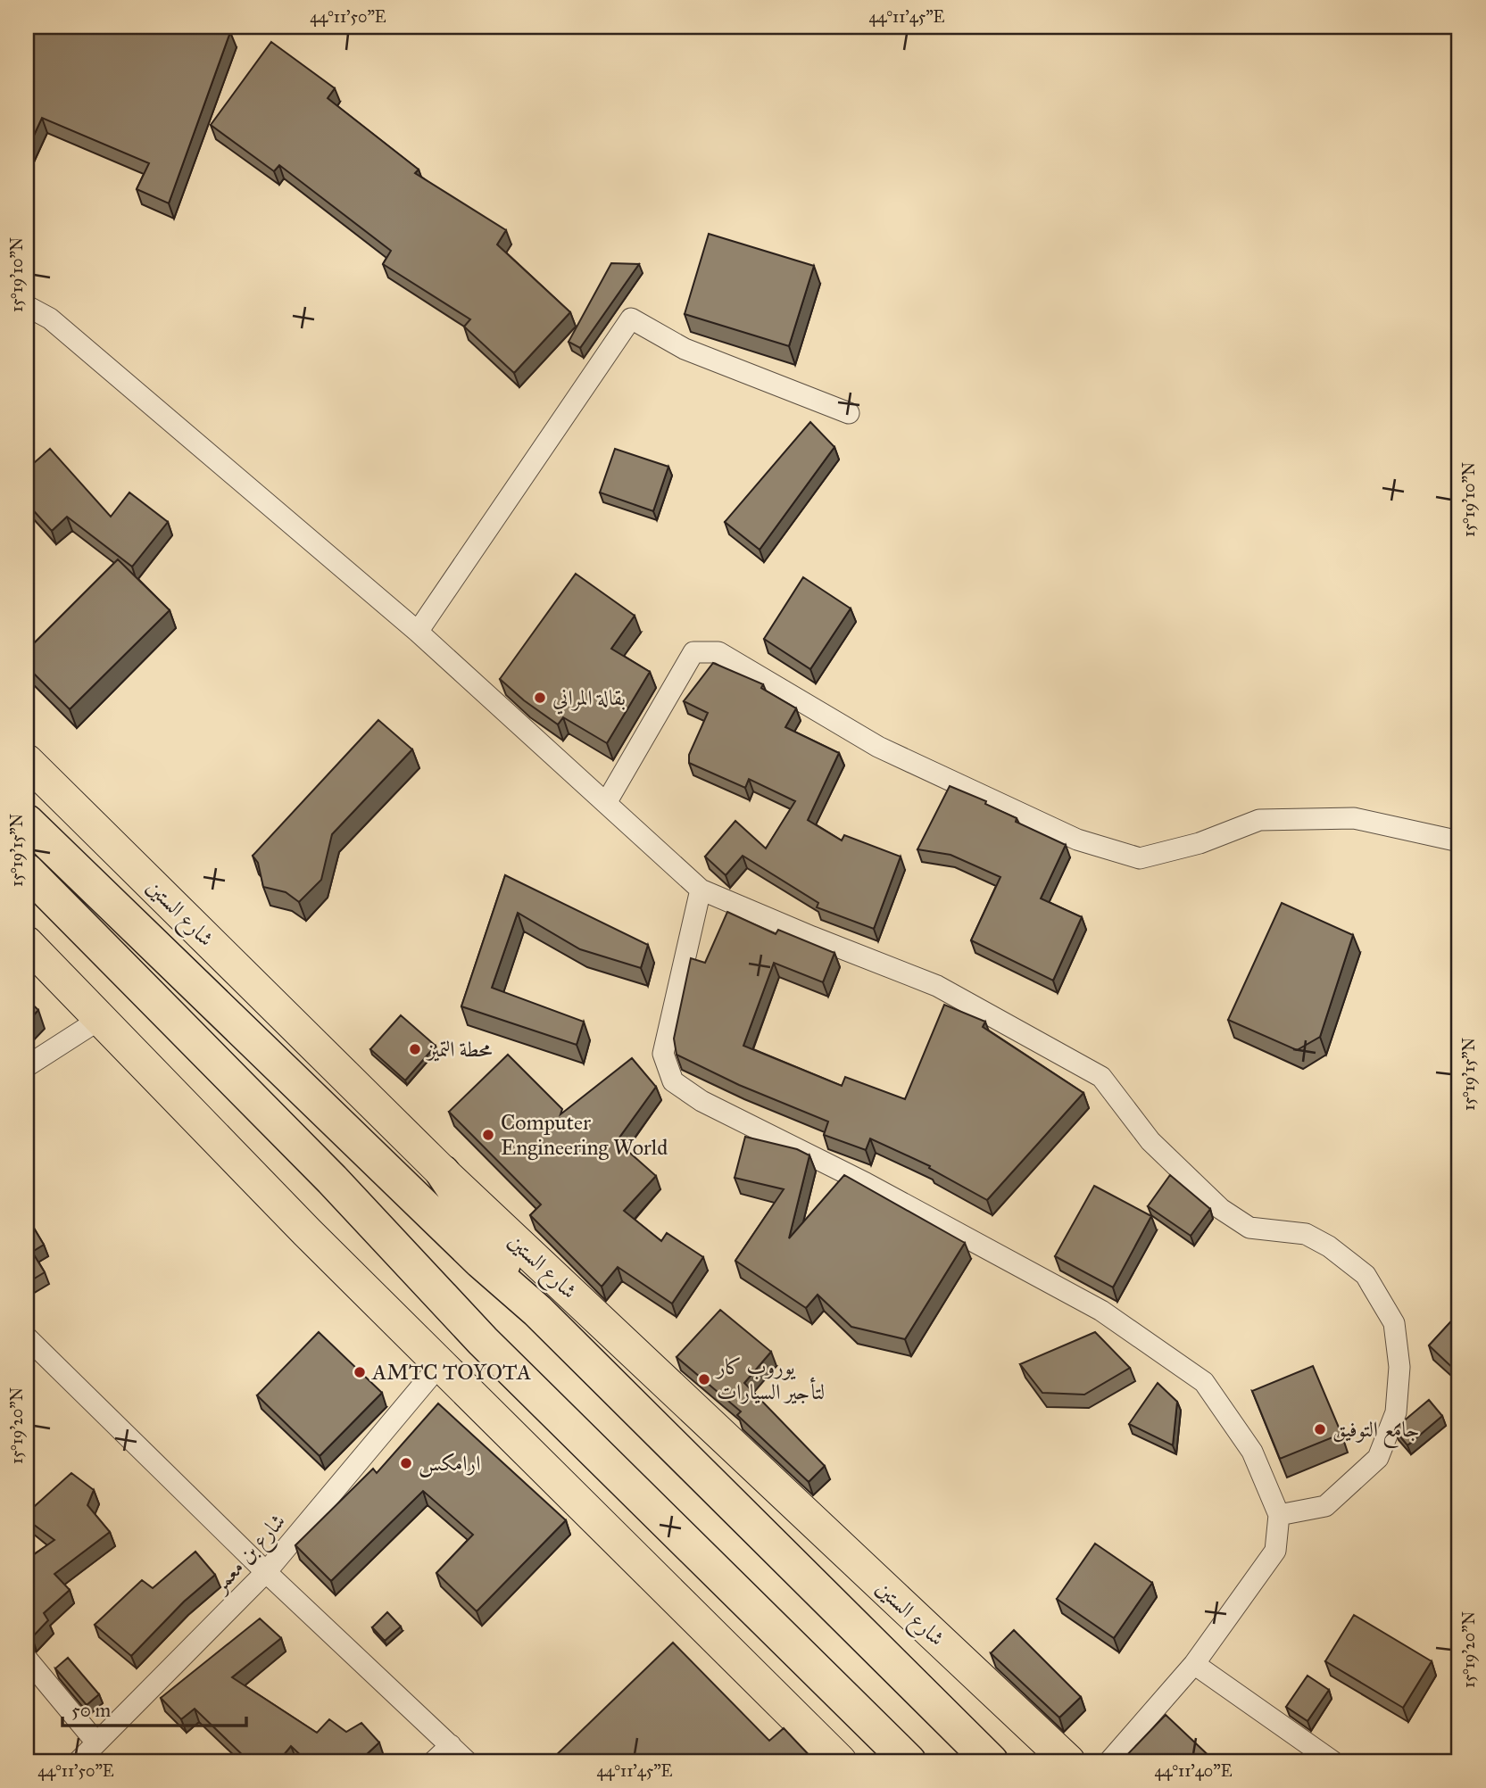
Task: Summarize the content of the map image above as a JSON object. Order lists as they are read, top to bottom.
{
  "streets": {
    "highway": ["شارع الستين"],
    "street": ["شارع بن معمر"]
  },
  "places": [
    "بقالة المراني",
    "محطة التميز",
    "Computer Engineering World",
    "AMTC TOYOTA",
    "يوروب كار لتأجير السيارات",
    "جامع التوفيق",
    "ارامكس"
  ],
  "scale_bar": "50 m",
  "coordinates": [
    "44°11'50\"E",
    "44°11'45\"E",
    "15°19'10\"N",
    "15°19'15\"N",
    "15°19'20\"N",
    "44°11'40\"E"
  ]
}
